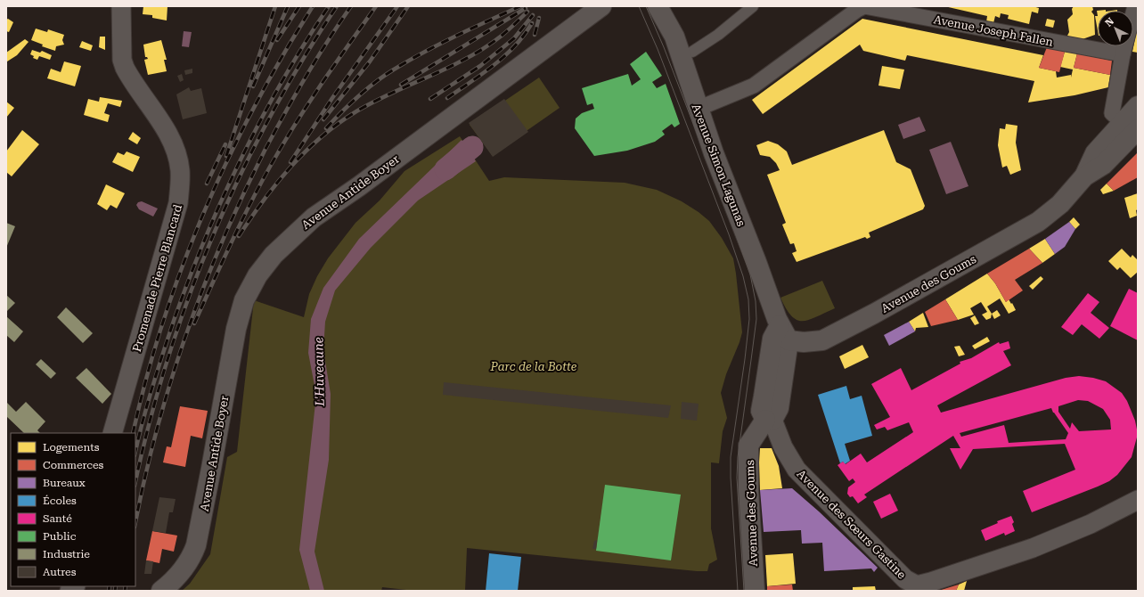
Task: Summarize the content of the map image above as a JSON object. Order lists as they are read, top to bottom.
{
  "streets": {
    "main road": ["Avenue Simon Lagunas", "Avenue Antide Boyer", "Avenue des Goums"],
    "street": ["Avenue Joseph Fallen", "Promenade Pierre Blancard", "Avenue des Sœurs Gastine"]
  },
  "crossings": [
    ["Avenue Joseph Fallen", "Avenue Simon Lagunas"],
    ["Avenue Simon Lagunas", "Avenue des Goums"],
    ["Avenue des Goums", "Avenue des Sœurs Gastine"]
  ],
  "water": ["L'Huveaune"],
  "parks": ["Parc de la Botte"],
  "legend": [
    "Logements",
    "Commerces",
    "Bureaux",
    "Écoles",
    "Santé",
    "Public",
    "Industrie",
    "Autres"
  ],
  "north": "top left"
}
